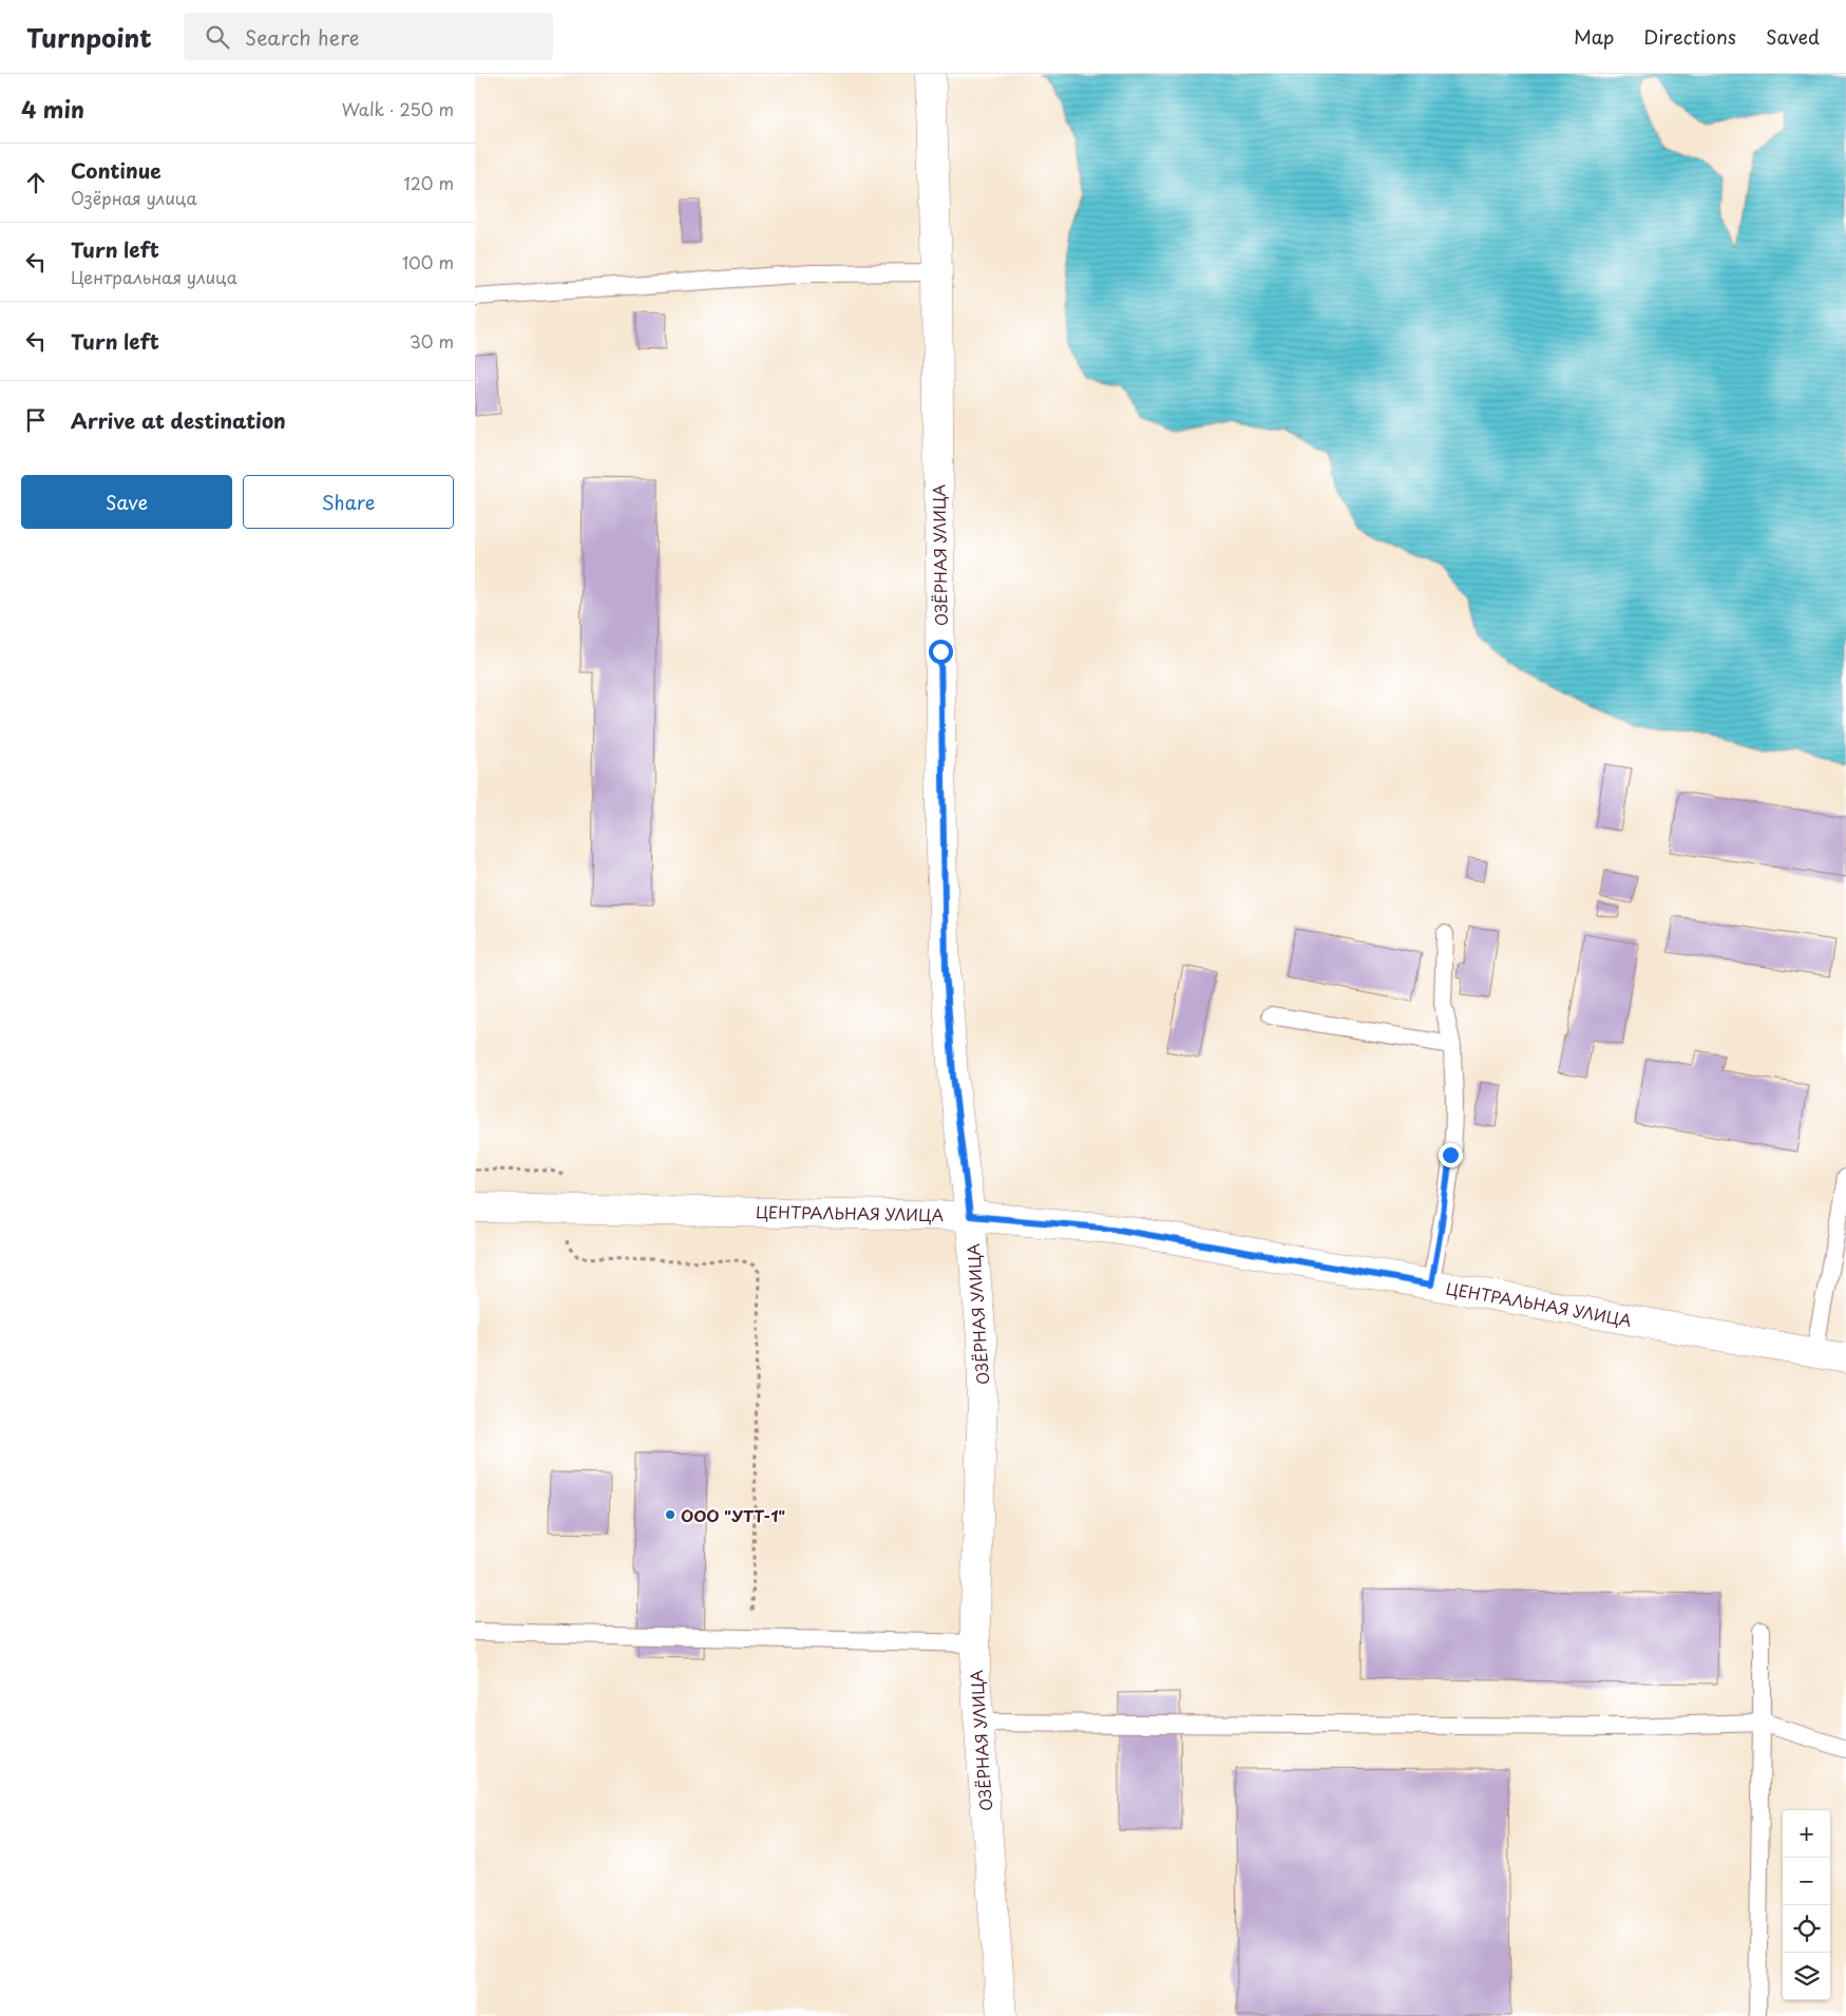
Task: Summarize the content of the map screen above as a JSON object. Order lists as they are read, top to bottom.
{
  "streets": {
    "street": ["ОЗЁРНАЯ УЛИЦА", "ЦЕНТРАЛЬНАЯ УЛИЦА"]
  },
  "crossings": [
    ["ОЗЁРНАЯ УЛИЦА", "ЦЕНТРАЛЬНАЯ УЛИЦА"]
  ],
  "places": ["ООО \"УТТ-1\""],
  "page": {
    "header": "Turnpoint",
    "search": "Search here",
    "nav": ["Map", "Directions", "Saved"],
    "heading": ["4 min", "Walk · 250 m"],
    "list": [
      ["Continue", "Озёрная улица", "120 m"],
      ["Turn left", "Центральная улица", "100 m"],
      ["Turn left", "30 m"],
      "Arrive at destination"
    ],
    "buttons": ["Save", "Share"],
    "map_buttons": ["+", "−"]
  }
}
